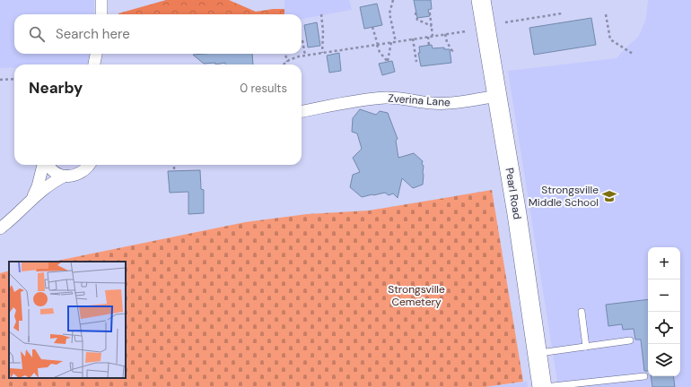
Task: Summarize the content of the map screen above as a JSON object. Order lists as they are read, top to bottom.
{
  "streets": {
    "main road": ["Pearl Road"],
    "street": ["Zverina Lane"]
  },
  "crossings": [
    ["Zverina Lane", "Pearl Road"]
  ],
  "parks": ["Strongsville Cemetery"],
  "places": {
    "school or university": ["Strongsville Middle School"]
  },
  "page": {
    "search": "Search here",
    "heading": ["Nearby", "0 results"],
    "map_buttons": ["+", "−"]
  }
}
